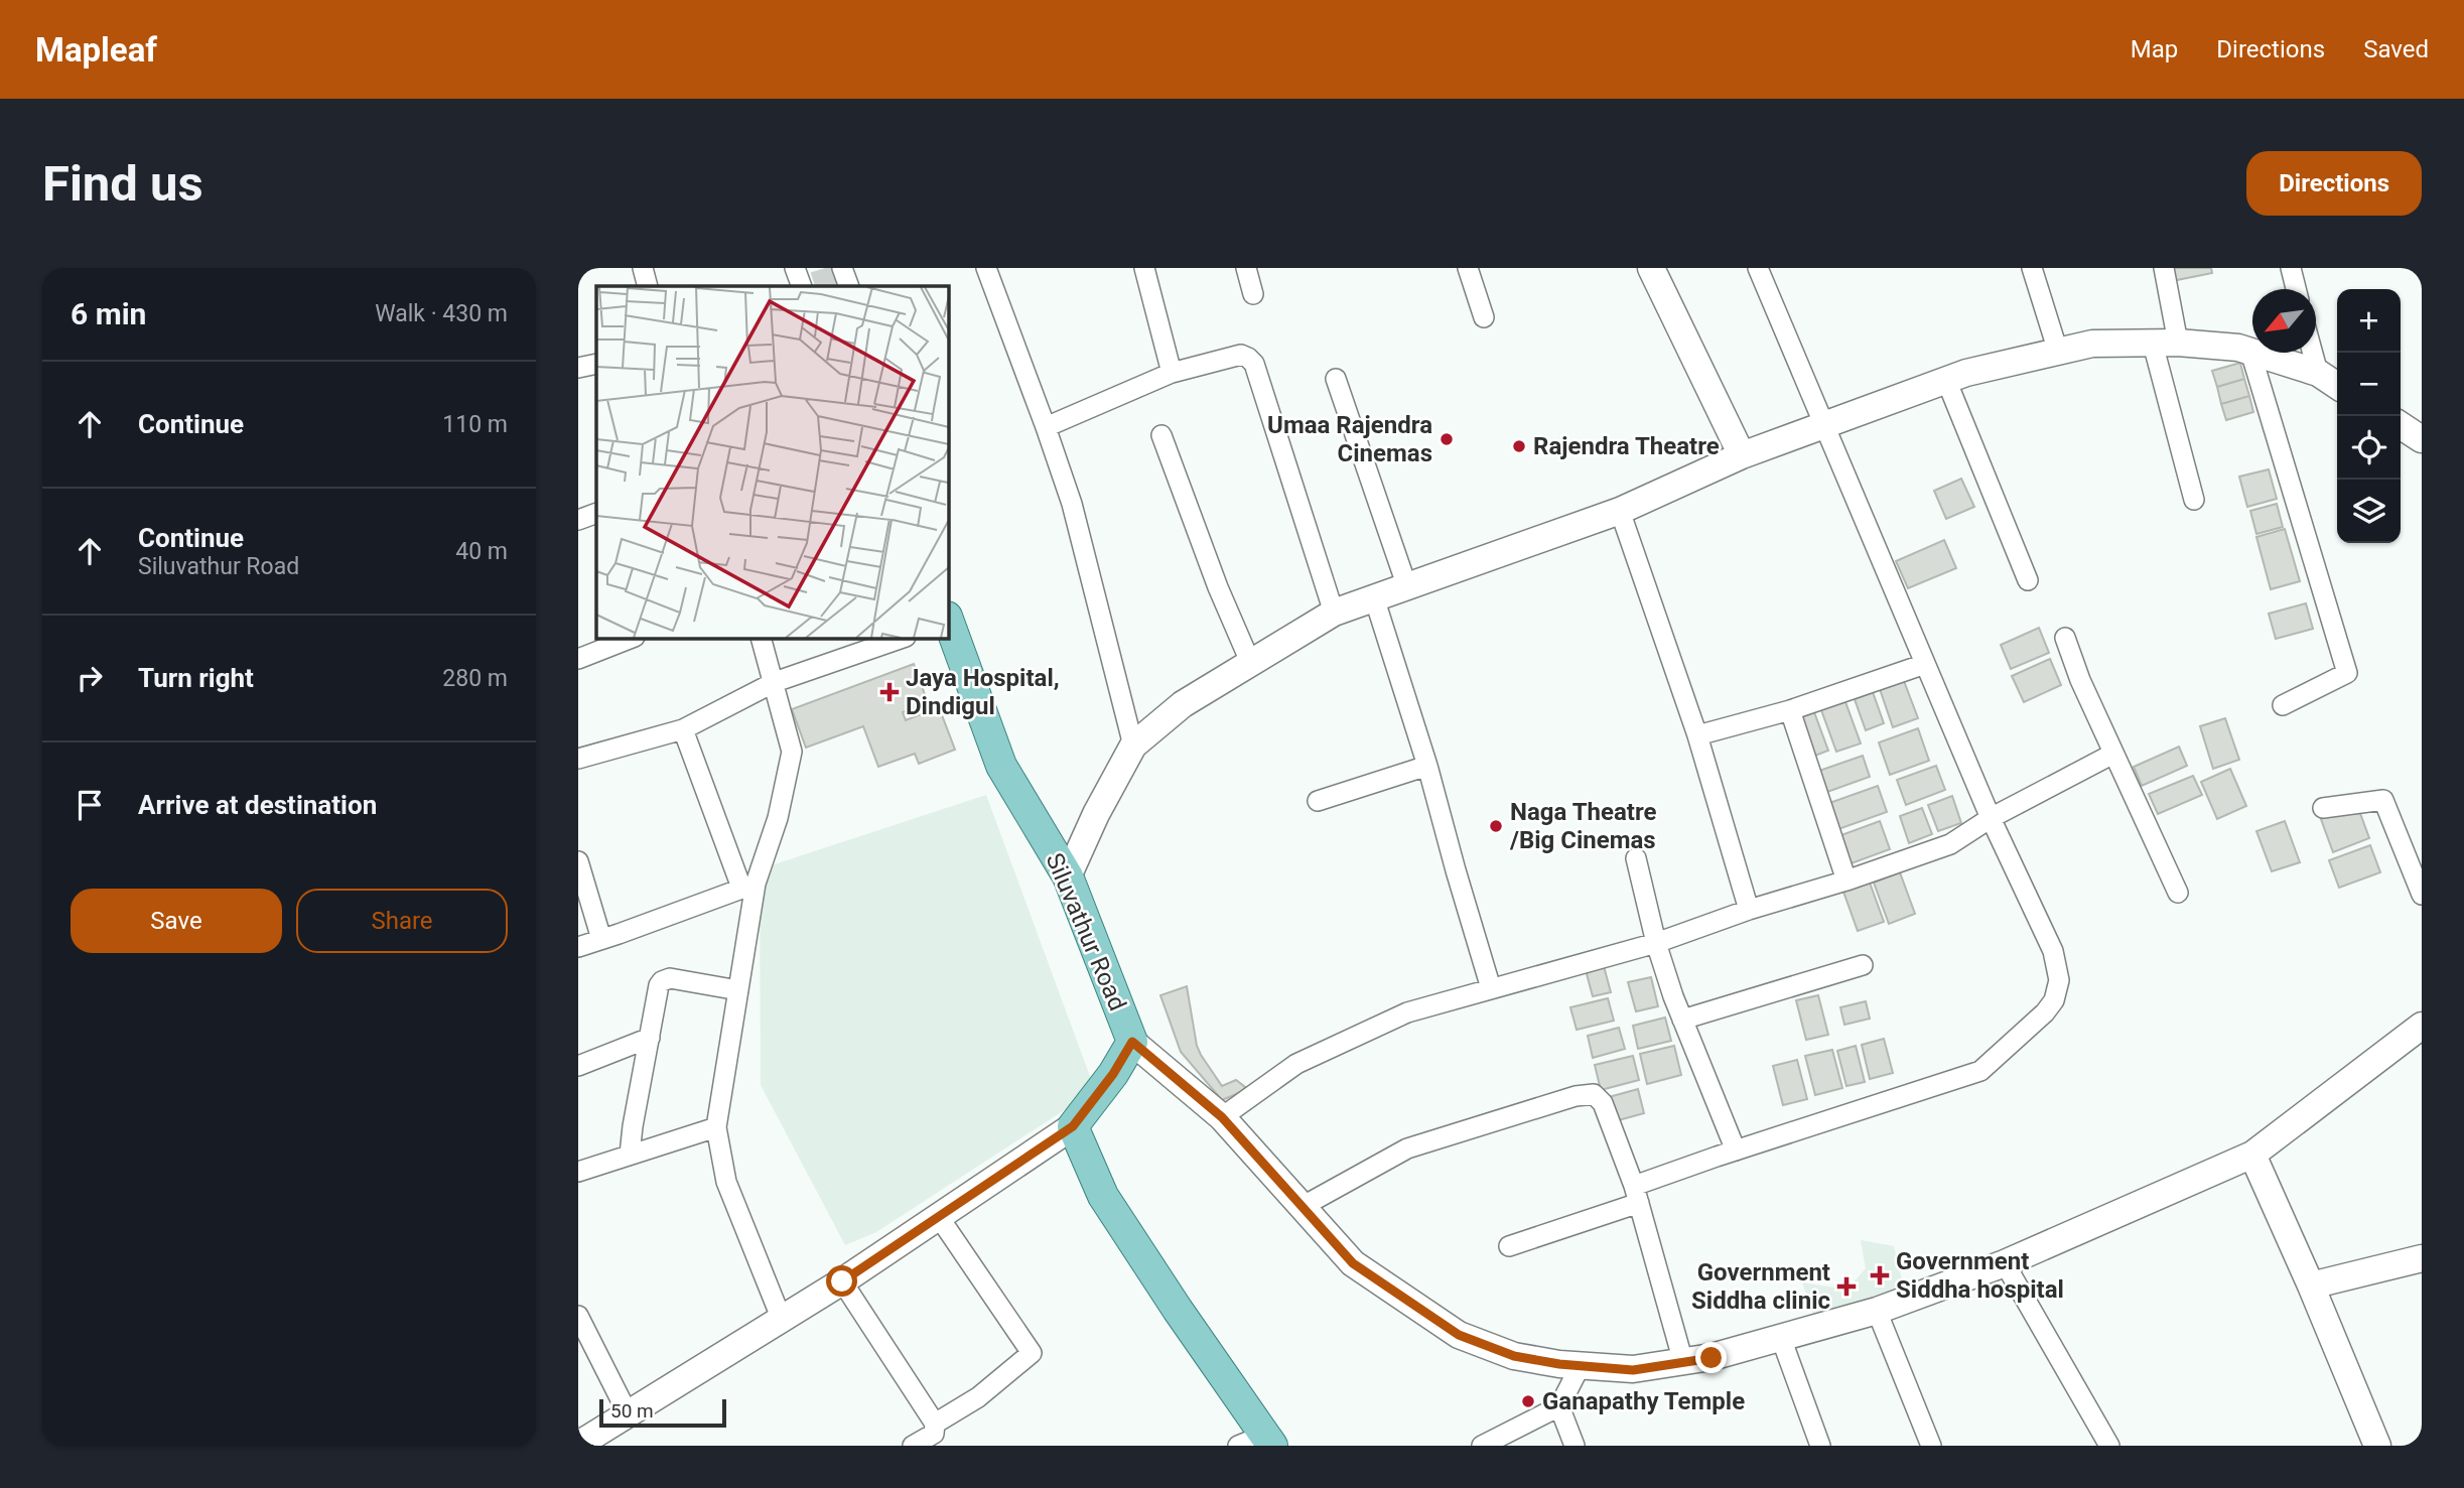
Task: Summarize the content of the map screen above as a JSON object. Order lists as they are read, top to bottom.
{
  "streets": {
    "main road": ["Siluvathur Road"]
  },
  "places": {
    "other": [
      "Umaa Rajendra Cinemas",
      "Rajendra Theatre",
      "Naga Theatre /Big Cinemas",
      "Ganapathy Temple"
    ],
    "health": ["Jaya Hospital, Dindigul", "Government Siddha hospital", "Government Siddha clinic"]
  },
  "scale_bar": "50 m",
  "north": "bottom left",
  "page": {
    "header": "Mapleaf",
    "nav": ["Map", "Directions", "Saved"],
    "buttons": [
      "Directions",
      ["Save", "Share"]
    ],
    "title": "Find us",
    "heading": ["6 min", "Walk · 430 m"],
    "map_buttons": ["+", "−"],
    "list": [
      ["Continue", "110 m"],
      ["Continue", "Siluvathur Road", "40 m"],
      ["Turn right", "280 m"],
      "Arrive at destination"
    ],
    "scale": "50 m"
  }
}
